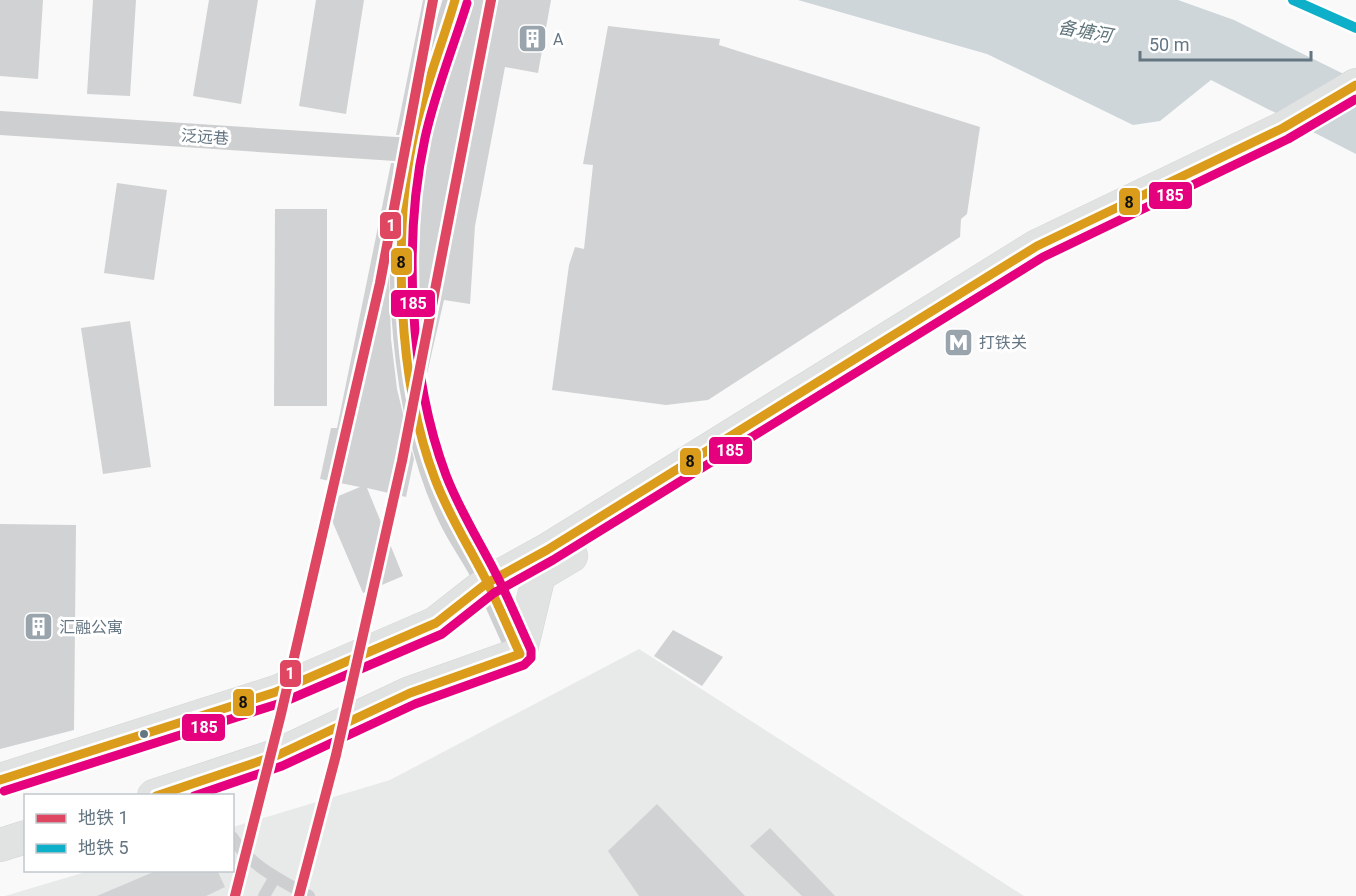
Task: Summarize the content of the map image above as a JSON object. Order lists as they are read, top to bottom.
{
  "streets": {
    "street": ["泛远巷"]
  },
  "water": ["备塘河"],
  "places": {
    "building": ["A", "汇融公寓"],
    "metro station": ["打铁关"]
  },
  "lines": [
    "metro line 1",
    "metro line 5",
    "transit line 8",
    "transit line 185"
  ],
  "legend": ["地铁 1", "地铁 5"],
  "scale_bar": "50 m"
}
